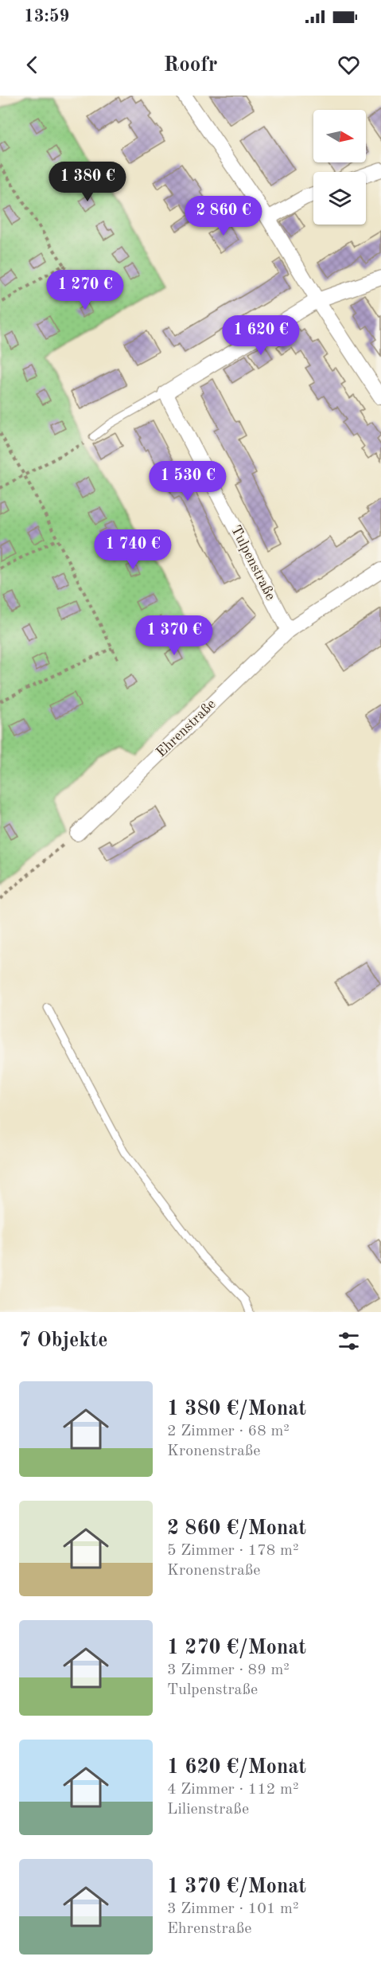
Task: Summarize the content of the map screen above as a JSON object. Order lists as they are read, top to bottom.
{
  "streets": {
    "street": ["Tulpenstraße", "Ehrenstraße"]
  },
  "crossings": [
    ["Tulpenstraße", "Ehrenstraße"]
  ],
  "north": "right",
  "page": {
    "status": "13:59",
    "header": "Roofr",
    "price": [
      "1 380 €",
      "2 860 €",
      "1 270 €",
      "1 620 €",
      "1 530 €",
      "1 740 €",
      "1 370 €"
    ],
    "heading": "7 Objekte",
    "list": [
      {
        "name": "1 380 €/Monat",
        "note": "2 Zimmer · 68 m² · Kronenstraße"
      },
      {
        "name": "2 860 €/Monat",
        "note": "5 Zimmer · 178 m² · Kronenstraße"
      },
      {
        "name": "1 270 €/Monat",
        "note": "3 Zimmer · 89 m² · Tulpenstraße"
      },
      {
        "name": "1 620 €/Monat",
        "note": "4 Zimmer · 112 m² · Lilienstraße"
      },
      {
        "name": "1 370 €/Monat",
        "note": "3 Zimmer · 101 m² · Ehrenstraße"
      }
    ]
  }
}
